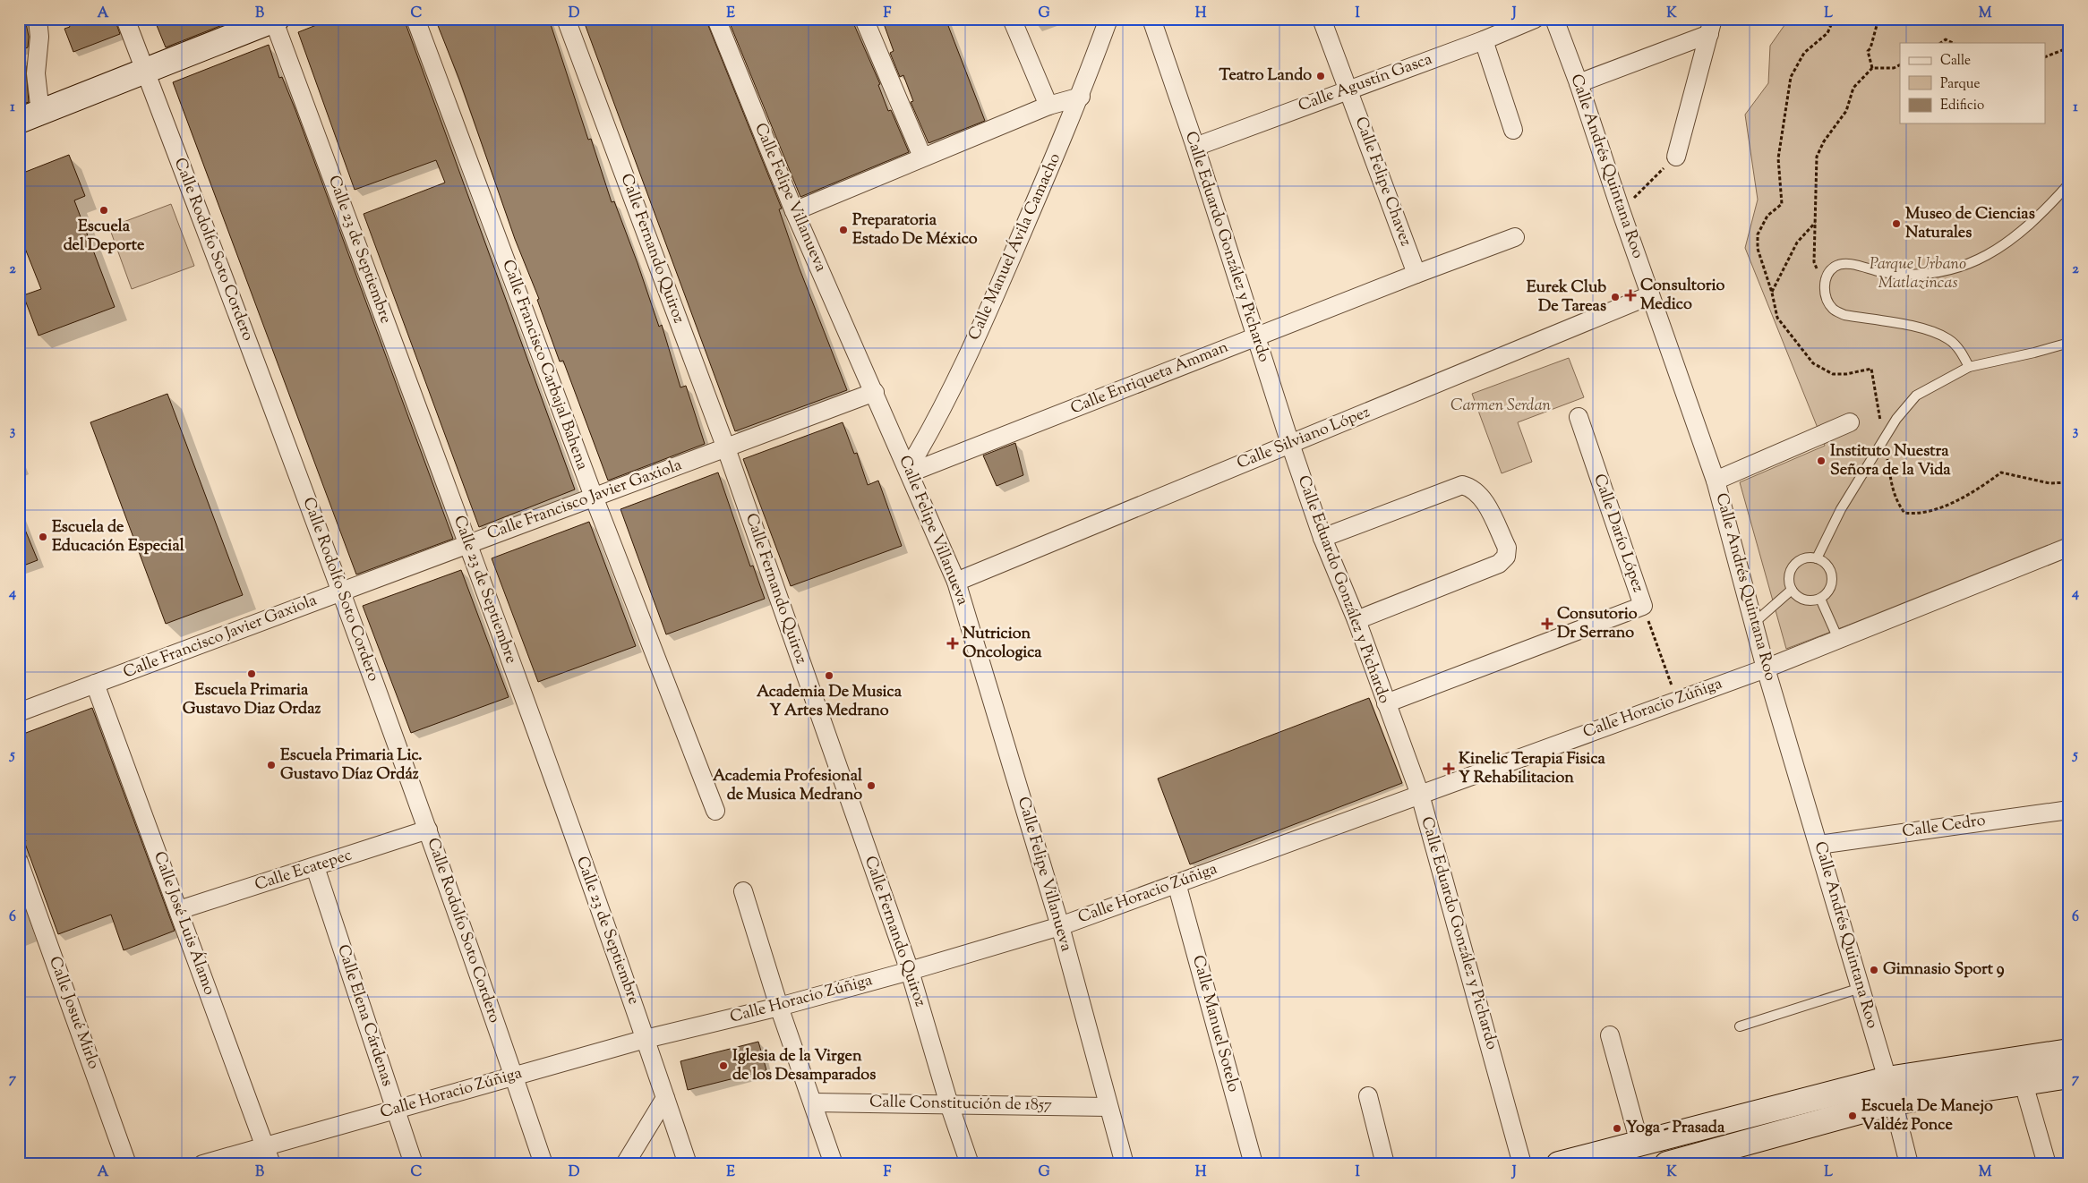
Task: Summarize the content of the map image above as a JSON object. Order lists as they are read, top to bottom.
{
  "streets": {
    "street": [
      "Calle Agustín Gasca",
      "Calle Andrés Quintana Roo",
      "Calle Felipe Chavez",
      "Calle Felipe Villanueva",
      "Calle Manuel Ávila Camacho",
      "Calle Eduardo González y Pichardo",
      "Calle Fernando Quiroz",
      "Calle Rodolfo Soto Cordero",
      "Calle 23 de Septiembre",
      "Calle Francisco Carbajal Bahena",
      "Calle Enriqueta Amman",
      "Calle Silviano López",
      "Calle Francisco Javier Gaxiola",
      "Calle Darío López",
      "Calle Horacio Zúñiga",
      "Calle Cedro",
      "Calle Ecatepec",
      "Calle José Luis Álamo",
      "Calle Josué Mirlo",
      "Calle Elena Cárdenas",
      "Calle Manuel Sotelo",
      "Calle Constitución de 1857"
    ]
  },
  "crossings": [
    ["Calle Agustín Gasca", "Calle Felipe Chavez"],
    ["Calle Agustín Gasca", "Calle Eduardo González y Pichardo"],
    ["Calle Andrés Quintana Roo", "Calle Silviano López"],
    ["Calle Andrés Quintana Roo", "Calle Horacio Zúñiga"],
    ["Calle Andrés Quintana Roo", "Calle Cedro"],
    ["Calle Felipe Chavez", "Calle Enriqueta Amman"],
    ["Calle Felipe Villanueva", "Calle Manuel Ávila Camacho"],
    ["Calle Felipe Villanueva", "Calle Enriqueta Amman"],
    ["Calle Felipe Villanueva", "Calle Silviano López"],
    ["Calle Felipe Villanueva", "Calle Francisco Javier Gaxiola"],
    ["Calle Felipe Villanueva", "Calle Horacio Zúñiga"],
    ["Calle Felipe Villanueva", "Calle Constitución de 1857"],
    ["Calle Manuel Ávila Camacho", "Calle Enriqueta Amman"],
    ["Calle Eduardo González y Pichardo", "Calle Enriqueta Amman"],
    ["Calle Eduardo González y Pichardo", "Calle Silviano López"],
    ["Calle Eduardo González y Pichardo", "Calle Horacio Zúñiga"],
    ["Calle Fernando Quiroz", "Calle Francisco Javier Gaxiola"],
    ["Calle Fernando Quiroz", "Calle Horacio Zúñiga"],
    ["Calle Fernando Quiroz", "Calle Constitución de 1857"],
    ["Calle Rodolfo Soto Cordero", "Calle Francisco Javier Gaxiola"],
    ["Calle Rodolfo Soto Cordero", "Calle Horacio Zúñiga"],
    ["Calle Rodolfo Soto Cordero", "Calle Ecatepec"],
    ["Calle 23 de Septiembre", "Calle Francisco Javier Gaxiola"],
    ["Calle 23 de Septiembre", "Calle Horacio Zúñiga"],
    ["Calle Francisco Carbajal Bahena", "Calle Francisco Javier Gaxiola"],
    ["Calle Francisco Javier Gaxiola", "Calle José Luis Álamo"],
    ["Calle Darío López", "Calle Horacio Zúñiga"],
    ["Calle Horacio Zúñiga", "Calle José Luis Álamo"],
    ["Calle Horacio Zúñiga", "Calle Elena Cárdenas"],
    ["Calle Horacio Zúñiga", "Calle Manuel Sotelo"],
    ["Calle Ecatepec", "Calle José Luis Álamo"],
    ["Calle Ecatepec", "Calle Elena Cárdenas"]
  ],
  "parks": ["Parque Urbano Matlazincas", "Carmen Serdan"],
  "places": {
    "other": [
      "Teatro Lando",
      "Escuela del Deporte",
      "Museo de Ciencias Naturales",
      "Preparatoria Estado De México",
      "Eurek Club De Tareas",
      "Instituto Nuestra Señora de la Vida",
      "Escuela de Educación Especial",
      "Escuela Primaria Gustavo Diaz Ordaz",
      "Academia De Musica Y Artes Medrano",
      "Escuela Primaria Lic. Gustavo Díaz Ordáz",
      "Academia Profesional de Musica Medrano",
      "Gimnasio Sport 9",
      "Iglesia de la Virgen de los Desamparados",
      "Escuela De Manejo Valdéz Ponce",
      "Yoga - Prasada"
    ],
    "health": [
      "Consultorio Medico",
      "Consutorio Dr Serrano",
      "Nutricion Oncologica",
      "Kinelic Terapia Fisica Y Rehabilitacion"
    ]
  },
  "legend": ["Calle", "Parque", "Edificio"],
  "grid": {
    "columns": [
      "A",
      "B",
      "C",
      "D",
      "E",
      "F",
      "G",
      "H",
      "I",
      "J",
      "K",
      "L",
      "M"
    ],
    "rows": [
      "1",
      "2",
      "3",
      "4",
      "5",
      "6",
      "7"
    ]
  }
}
